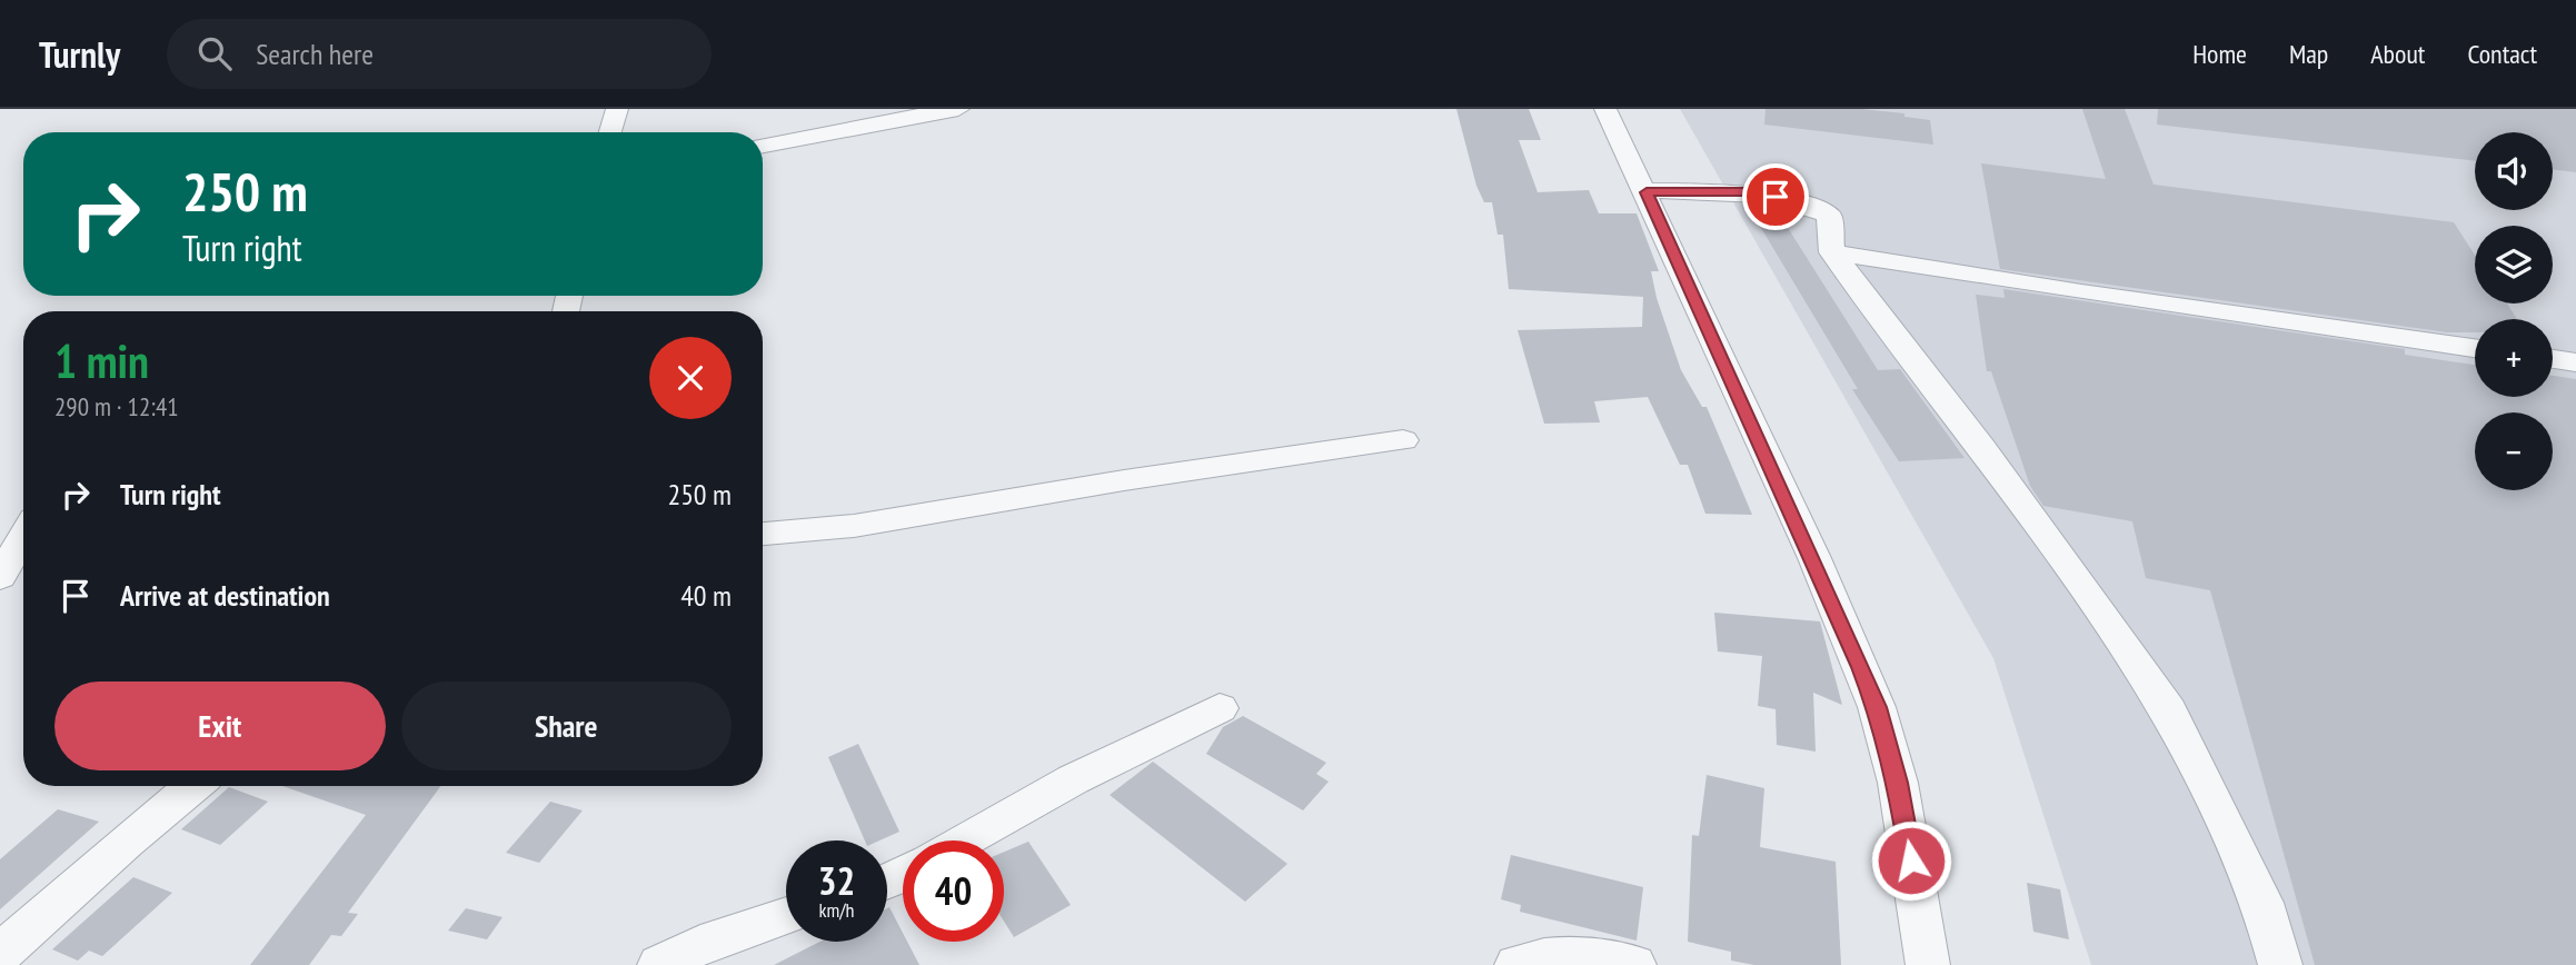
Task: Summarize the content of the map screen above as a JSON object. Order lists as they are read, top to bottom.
{
  "page": {
    "header": "Turnly",
    "search": "Search here",
    "nav": [
      "Home",
      "Map",
      "About",
      "Contact"
    ],
    "map_buttons": ["+", "−"],
    "turn": ["250 m", "Turn right"],
    "heading": ["1 min", "290 m · 12:41"],
    "list": [
      {
        "name": "Turn right",
        "value": "250 m"
      },
      {
        "name": "Arrive at destination",
        "value": "40 m"
      }
    ],
    "buttons": ["Exit", "Share"],
    "speed": "32 km/h",
    "limit": "40"
  }
}
